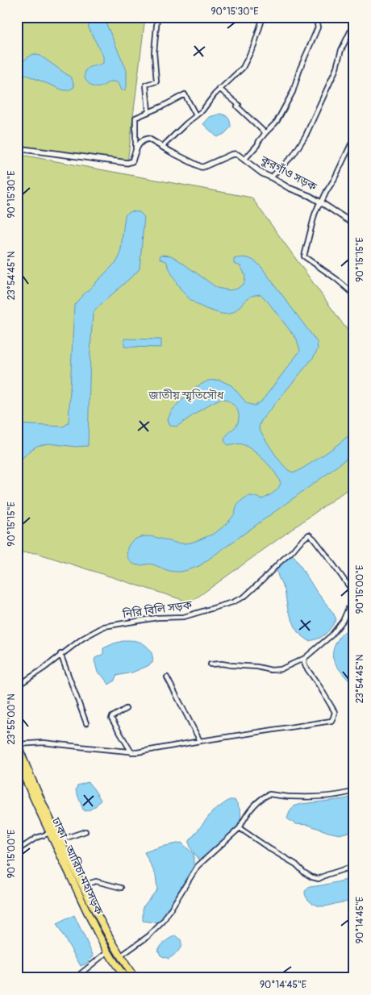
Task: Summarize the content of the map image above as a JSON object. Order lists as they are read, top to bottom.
{
  "streets": {
    "highway": ["ঢাকা - আরিচা মহাসড়ক"],
    "street": ["কুরগাঁও সড়ক", "নিরি বিলি সড়ক"]
  },
  "parks": ["জাতীয় স্মৃতিসৌধ"],
  "coordinates": [
    "90°15'30\"E",
    "90°15'15\"E",
    "23°54'45\"N",
    "90°15'00\"E",
    "23°55'00\"N",
    "90°14'45\"E"
  ]
}
